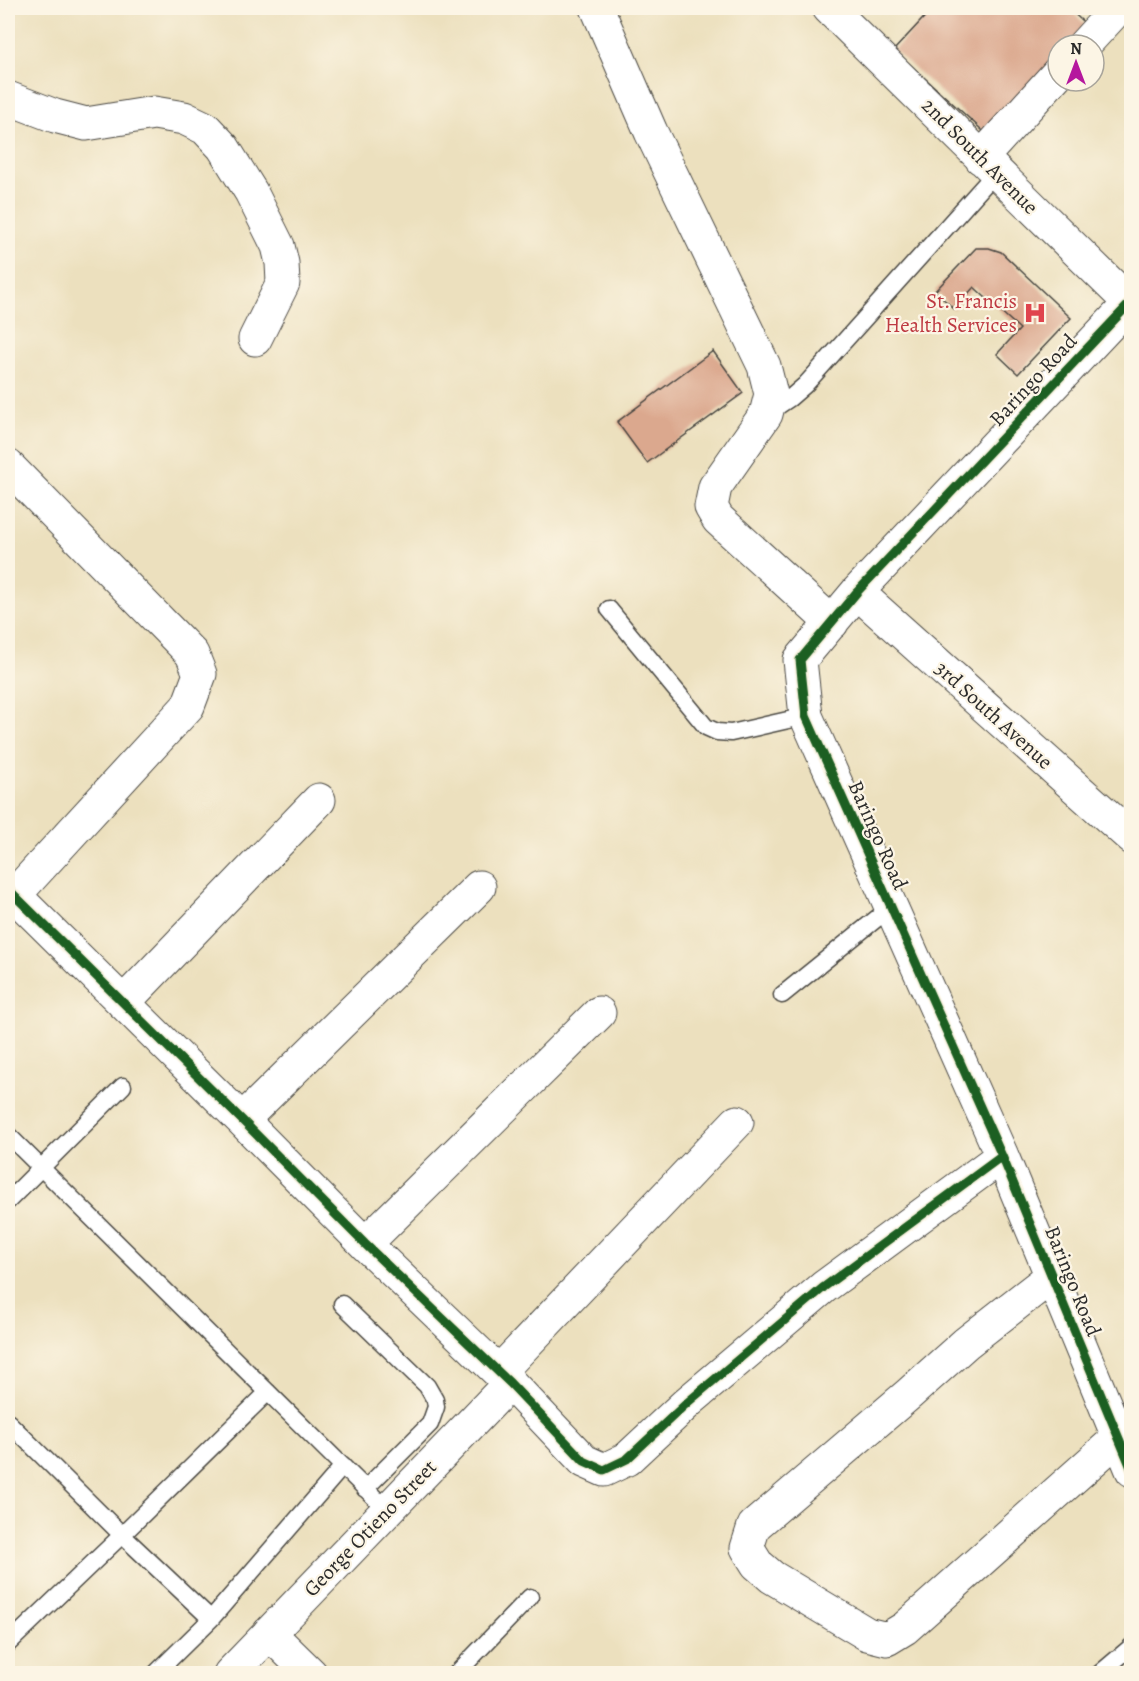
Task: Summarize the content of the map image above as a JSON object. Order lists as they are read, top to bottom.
{
  "streets": {
    "street": [
      "2nd South Avenue",
      "Baringo Road",
      "3rd South Avenue",
      "George Otieno Street"
    ]
  },
  "crossings": [
    ["2nd South Avenue", "Baringo Road"],
    ["Baringo Road", "3rd South Avenue"]
  ],
  "places": {
    "hospital": ["St. Francis Health Services"]
  },
  "north": "top"
}
